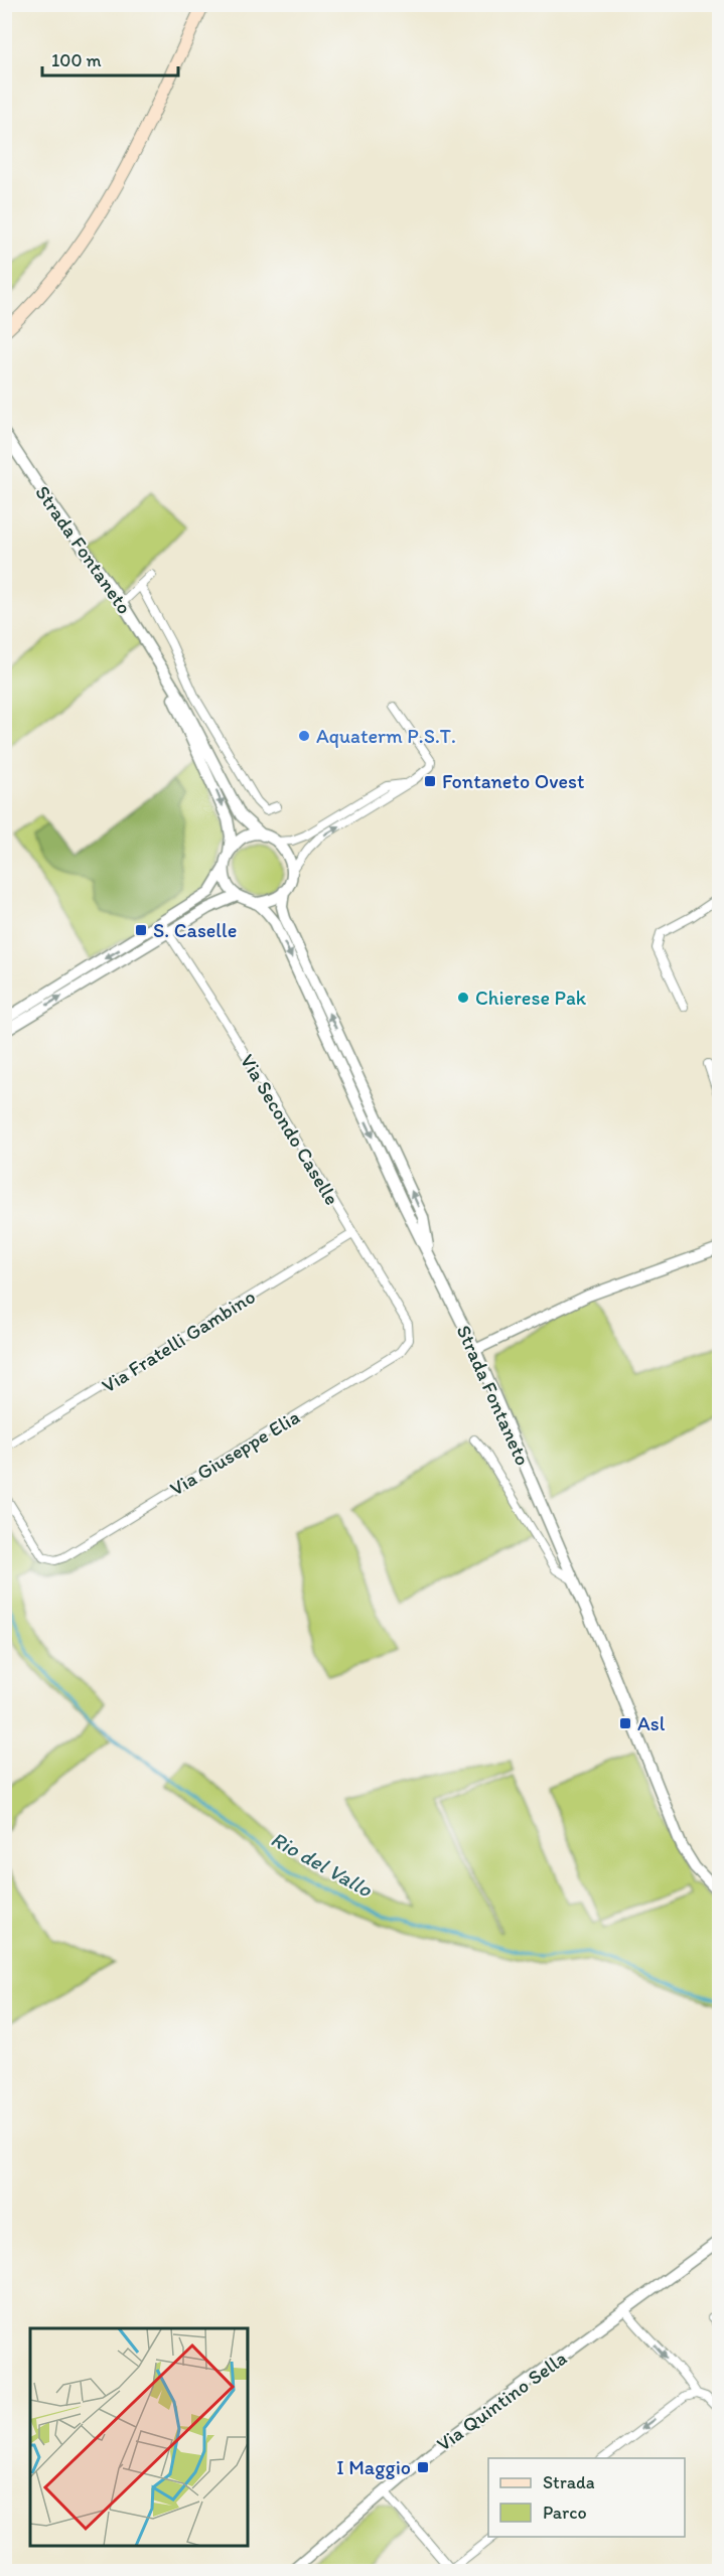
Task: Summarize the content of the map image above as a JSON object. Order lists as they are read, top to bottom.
{
  "streets": {
    "street": [
      "Strada Fontaneto",
      "Via Secondo Caselle",
      "Via Fratelli Gambino",
      "Via Giuseppe Elia",
      "Via Quintino Sella"
    ]
  },
  "crossings": [
    ["Via Secondo Caselle", "Via Fratelli Gambino"],
    ["Via Secondo Caselle", "Via Giuseppe Elia"]
  ],
  "water": ["Rio del Vallo"],
  "places": {
    "other": ["Aquaterm P.S.T.", "Chierese Pak"],
    "transit": [
      "Fontaneto Ovest",
      "S. Caselle",
      "Asl",
      "I Maggio"
    ]
  },
  "legend": ["Strada", "Parco"],
  "scale_bar": "100 m"
}
